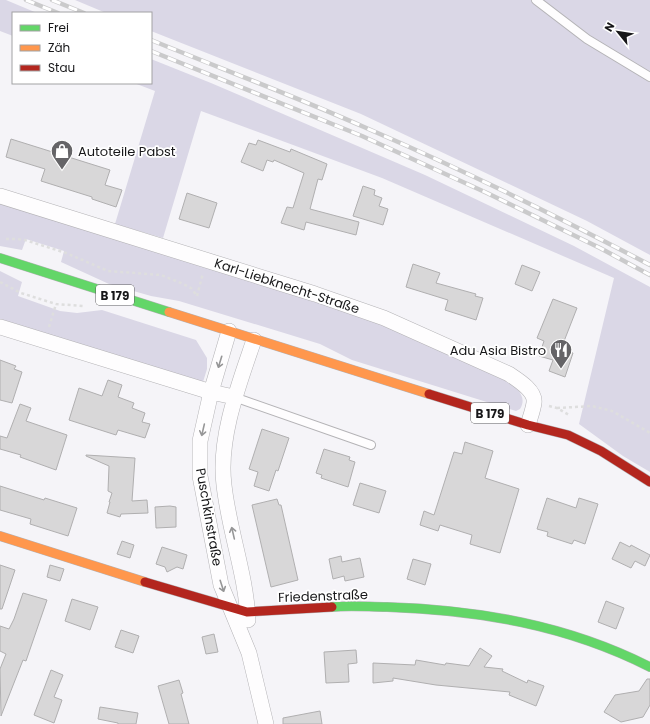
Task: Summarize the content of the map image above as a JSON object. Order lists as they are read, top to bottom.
{
  "streets": {
    "main road": ["B 179", "Friedenstraße"],
    "street": ["Karl-Liebknecht-Straße", "Puschkinstraße"]
  },
  "crossings": [
    ["Karl-Liebknecht-Straße", "B 179"],
    ["B 179", "Puschkinstraße"],
    ["Puschkinstraße", "Friedenstraße"]
  ],
  "places": {
    "shop": ["Autoteile Pabst"],
    "restaurant": ["Adu Asia Bistro"]
  },
  "legend": ["Frei", "Zäh", "Stau"],
  "north": "top left"
}
